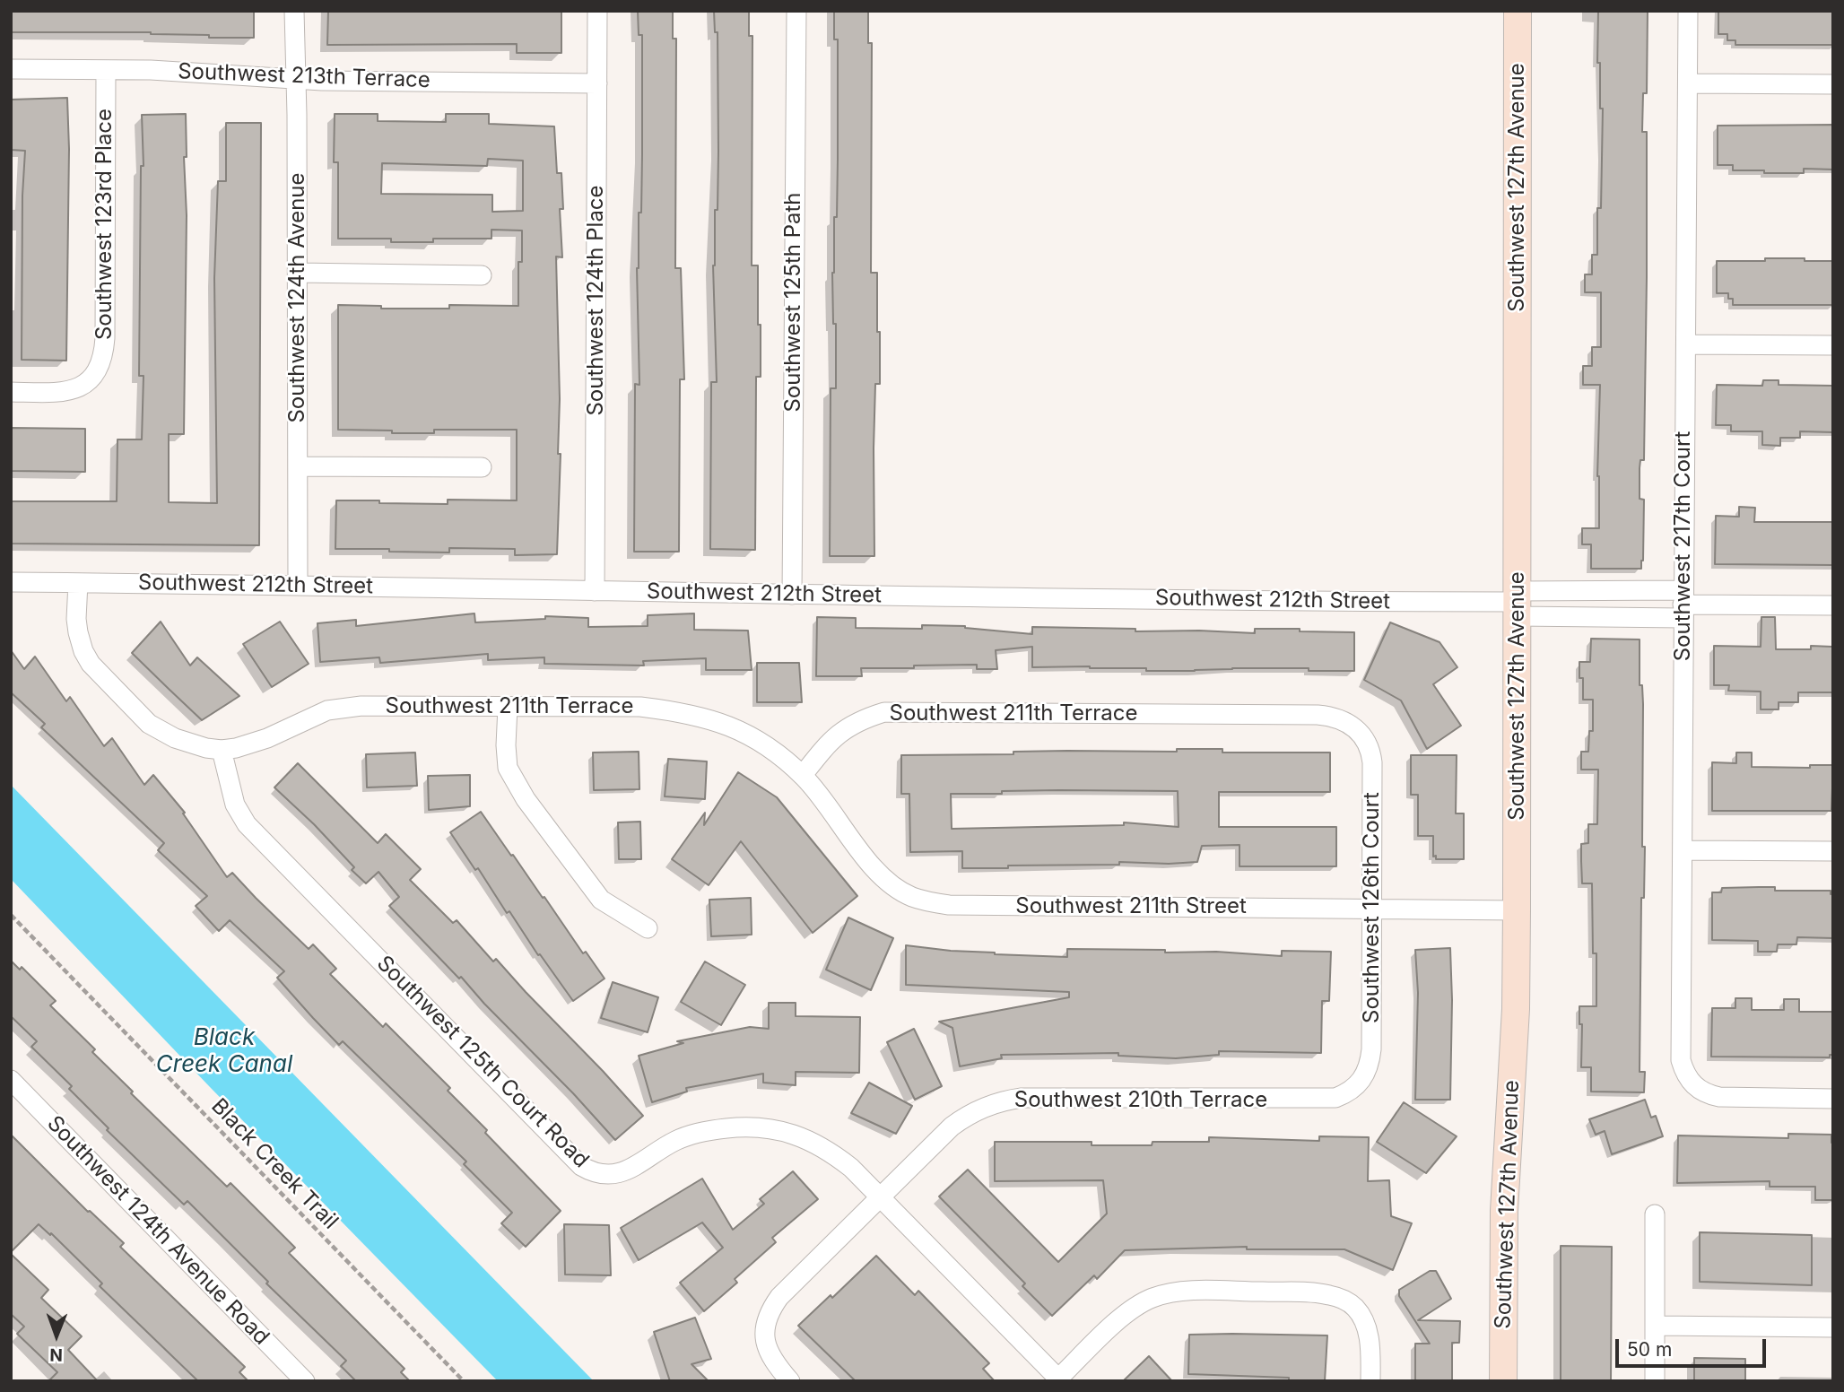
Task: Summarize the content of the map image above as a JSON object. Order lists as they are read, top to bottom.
{
  "streets": {
    "street": [
      "Southwest 213th Terrace",
      "Southwest 127th Avenue",
      "Southwest 123rd Place",
      "Southwest 124th Avenue",
      "Southwest 124th Place",
      "Southwest 125th Path",
      "Southwest 217th Court",
      "Southwest 212th Street",
      "Southwest 211th Terrace",
      "Southwest 211th Street",
      "Southwest 126th Court",
      "Southwest 125th Court Road",
      "Southwest 210th Terrace",
      "Southwest 124th Avenue Road"
    ],
    "path": ["Black Creek Trail"]
  },
  "crossings": [
    ["Southwest 213th Terrace", "Southwest 123rd Place"],
    ["Southwest 213th Terrace", "Southwest 124th Avenue"],
    ["Southwest 213th Terrace", "Southwest 124th Place"],
    ["Southwest 127th Avenue", "Southwest 212th Street"],
    ["Southwest 127th Avenue", "Southwest 211th Street"],
    ["Southwest 124th Avenue", "Southwest 212th Street"],
    ["Southwest 124th Place", "Southwest 212th Street"],
    ["Southwest 125th Path", "Southwest 212th Street"],
    ["Southwest 217th Court", "Southwest 212th Street"],
    ["Southwest 211th Terrace", "Southwest 211th Street"],
    ["Southwest 211th Terrace", "Southwest 126th Court"],
    ["Southwest 211th Terrace", "Southwest 125th Court Road"],
    ["Southwest 211th Street", "Southwest 126th Court"],
    ["Southwest 126th Court", "Southwest 210th Terrace"],
    ["Southwest 125th Court Road", "Southwest 210th Terrace"]
  ],
  "water": ["Black Creek Canal"],
  "scale_bar": "50 m",
  "north": "bottom"
}
